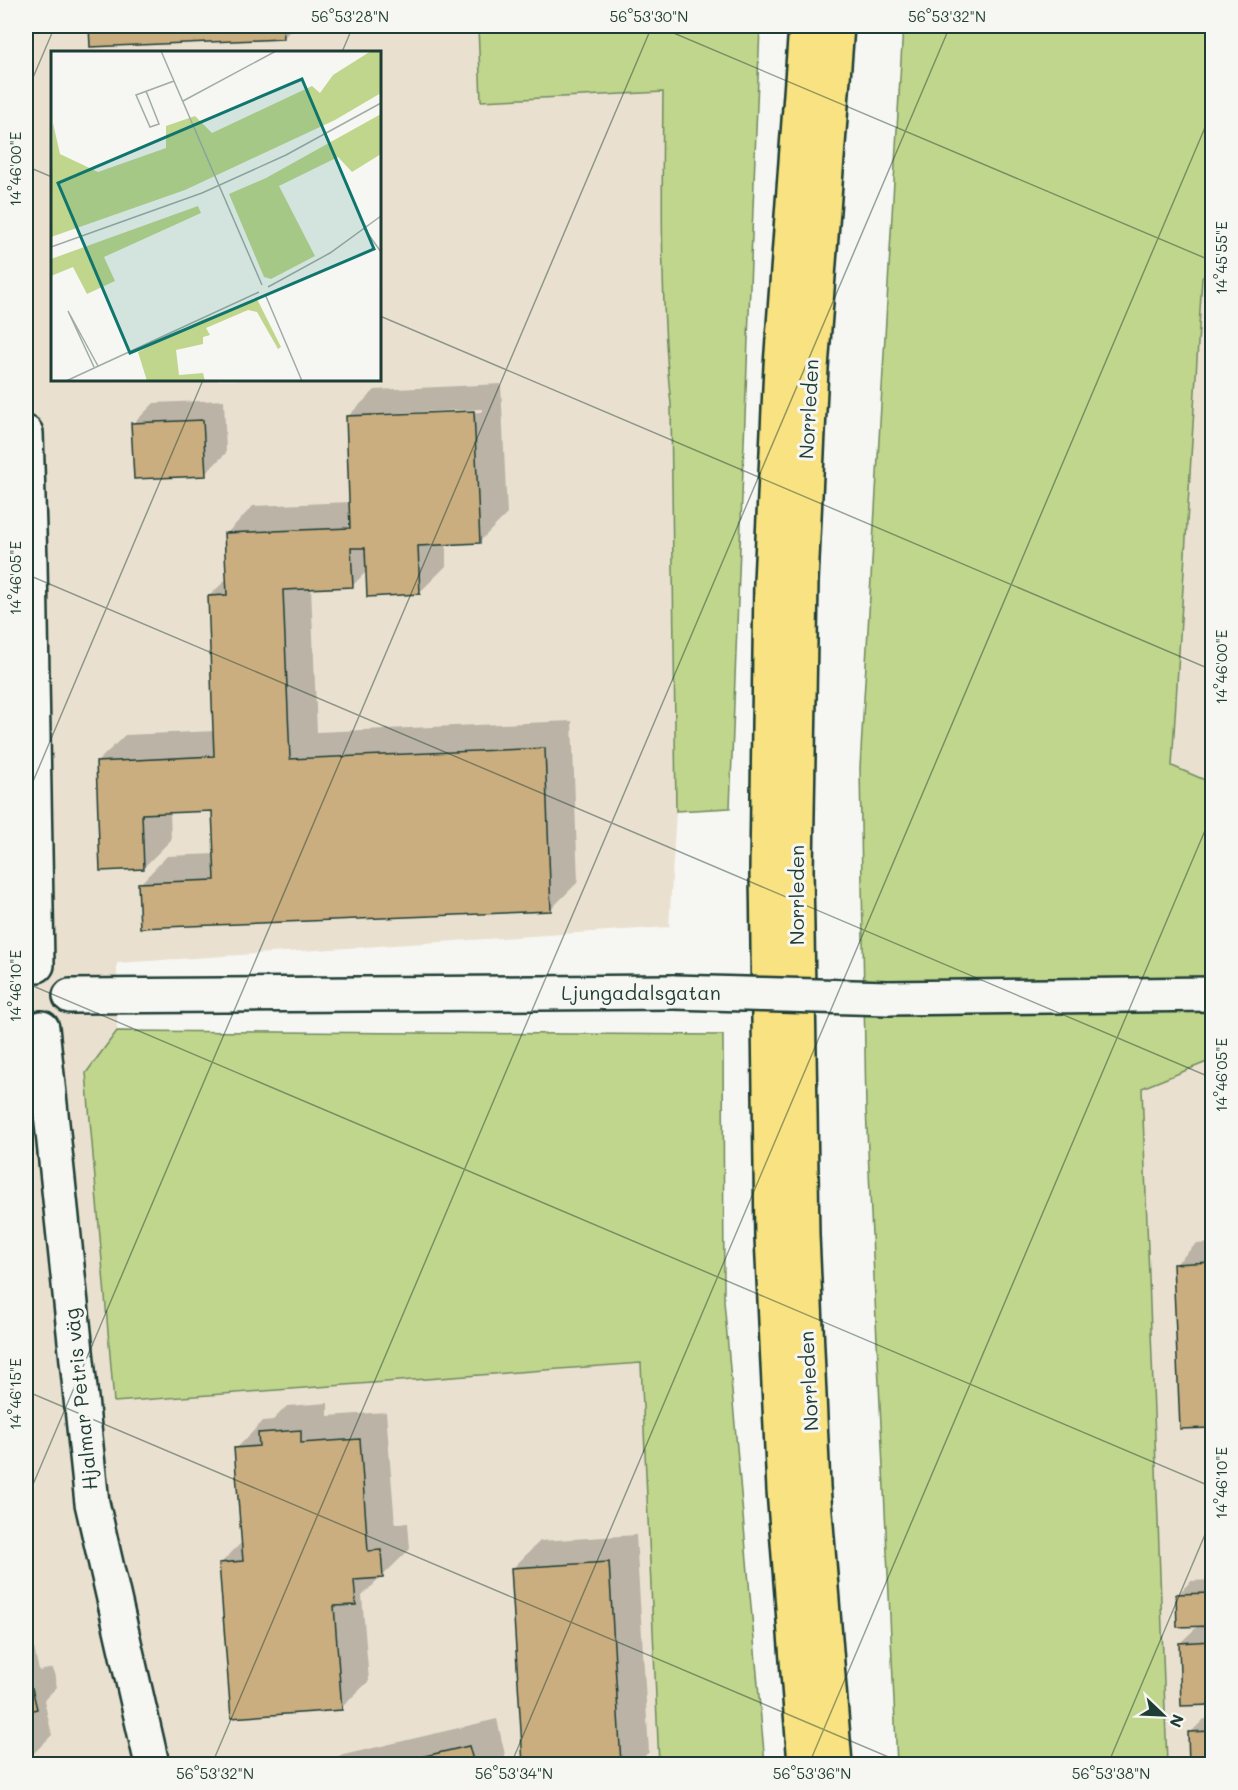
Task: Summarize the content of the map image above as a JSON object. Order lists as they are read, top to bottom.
{
  "streets": {
    "highway": ["Norrleden"],
    "street": ["Ljungadalsgatan", "Hjalmar Petris väg"]
  },
  "north": "bottom right",
  "coordinates": [
    "56°53'28\"N",
    "56°53'30\"N",
    "56°53'32\"N",
    "14°46'00\"E",
    "14°45'55\"E",
    "14°46'05\"E",
    "14°46'10\"E",
    "14°46'15\"E",
    "56°53'34\"N",
    "56°53'36\"N",
    "56°53'38\"N"
  ]
}
